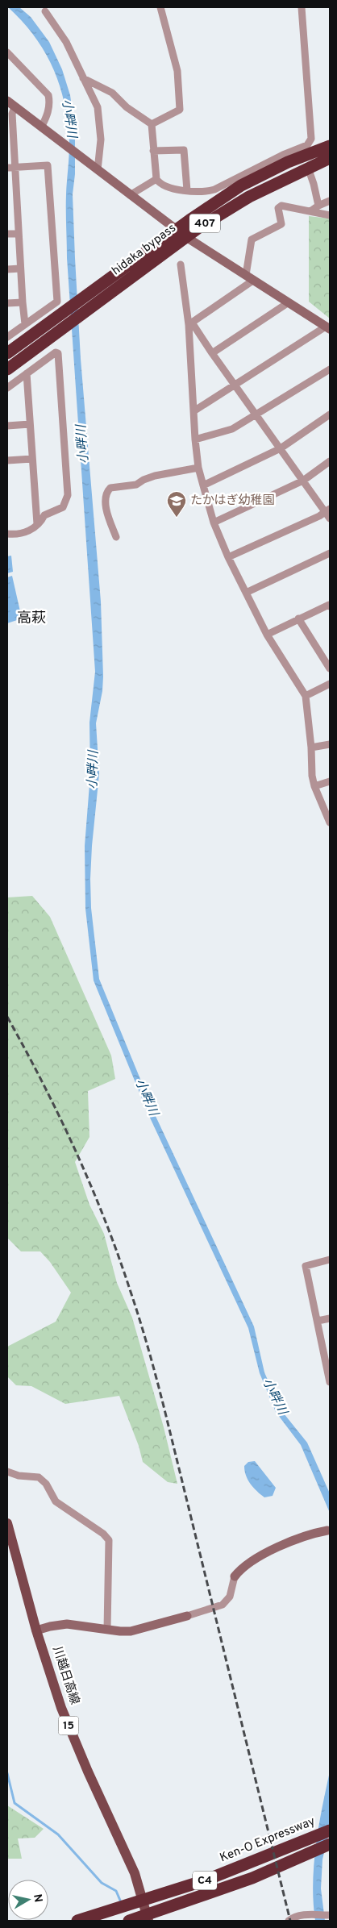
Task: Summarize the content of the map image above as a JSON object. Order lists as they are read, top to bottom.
{
  "streets": {
    "highway": [
      "407",
      "hidaka bypass",
      "Ken-O Expressway",
      "C4"
    ],
    "main road": ["川越日高線", "15"]
  },
  "districts": ["高萩"],
  "water": ["小畔川"],
  "places": {
    "school or university": ["たかはぎ幼稚園"]
  },
  "north": "right"
}
